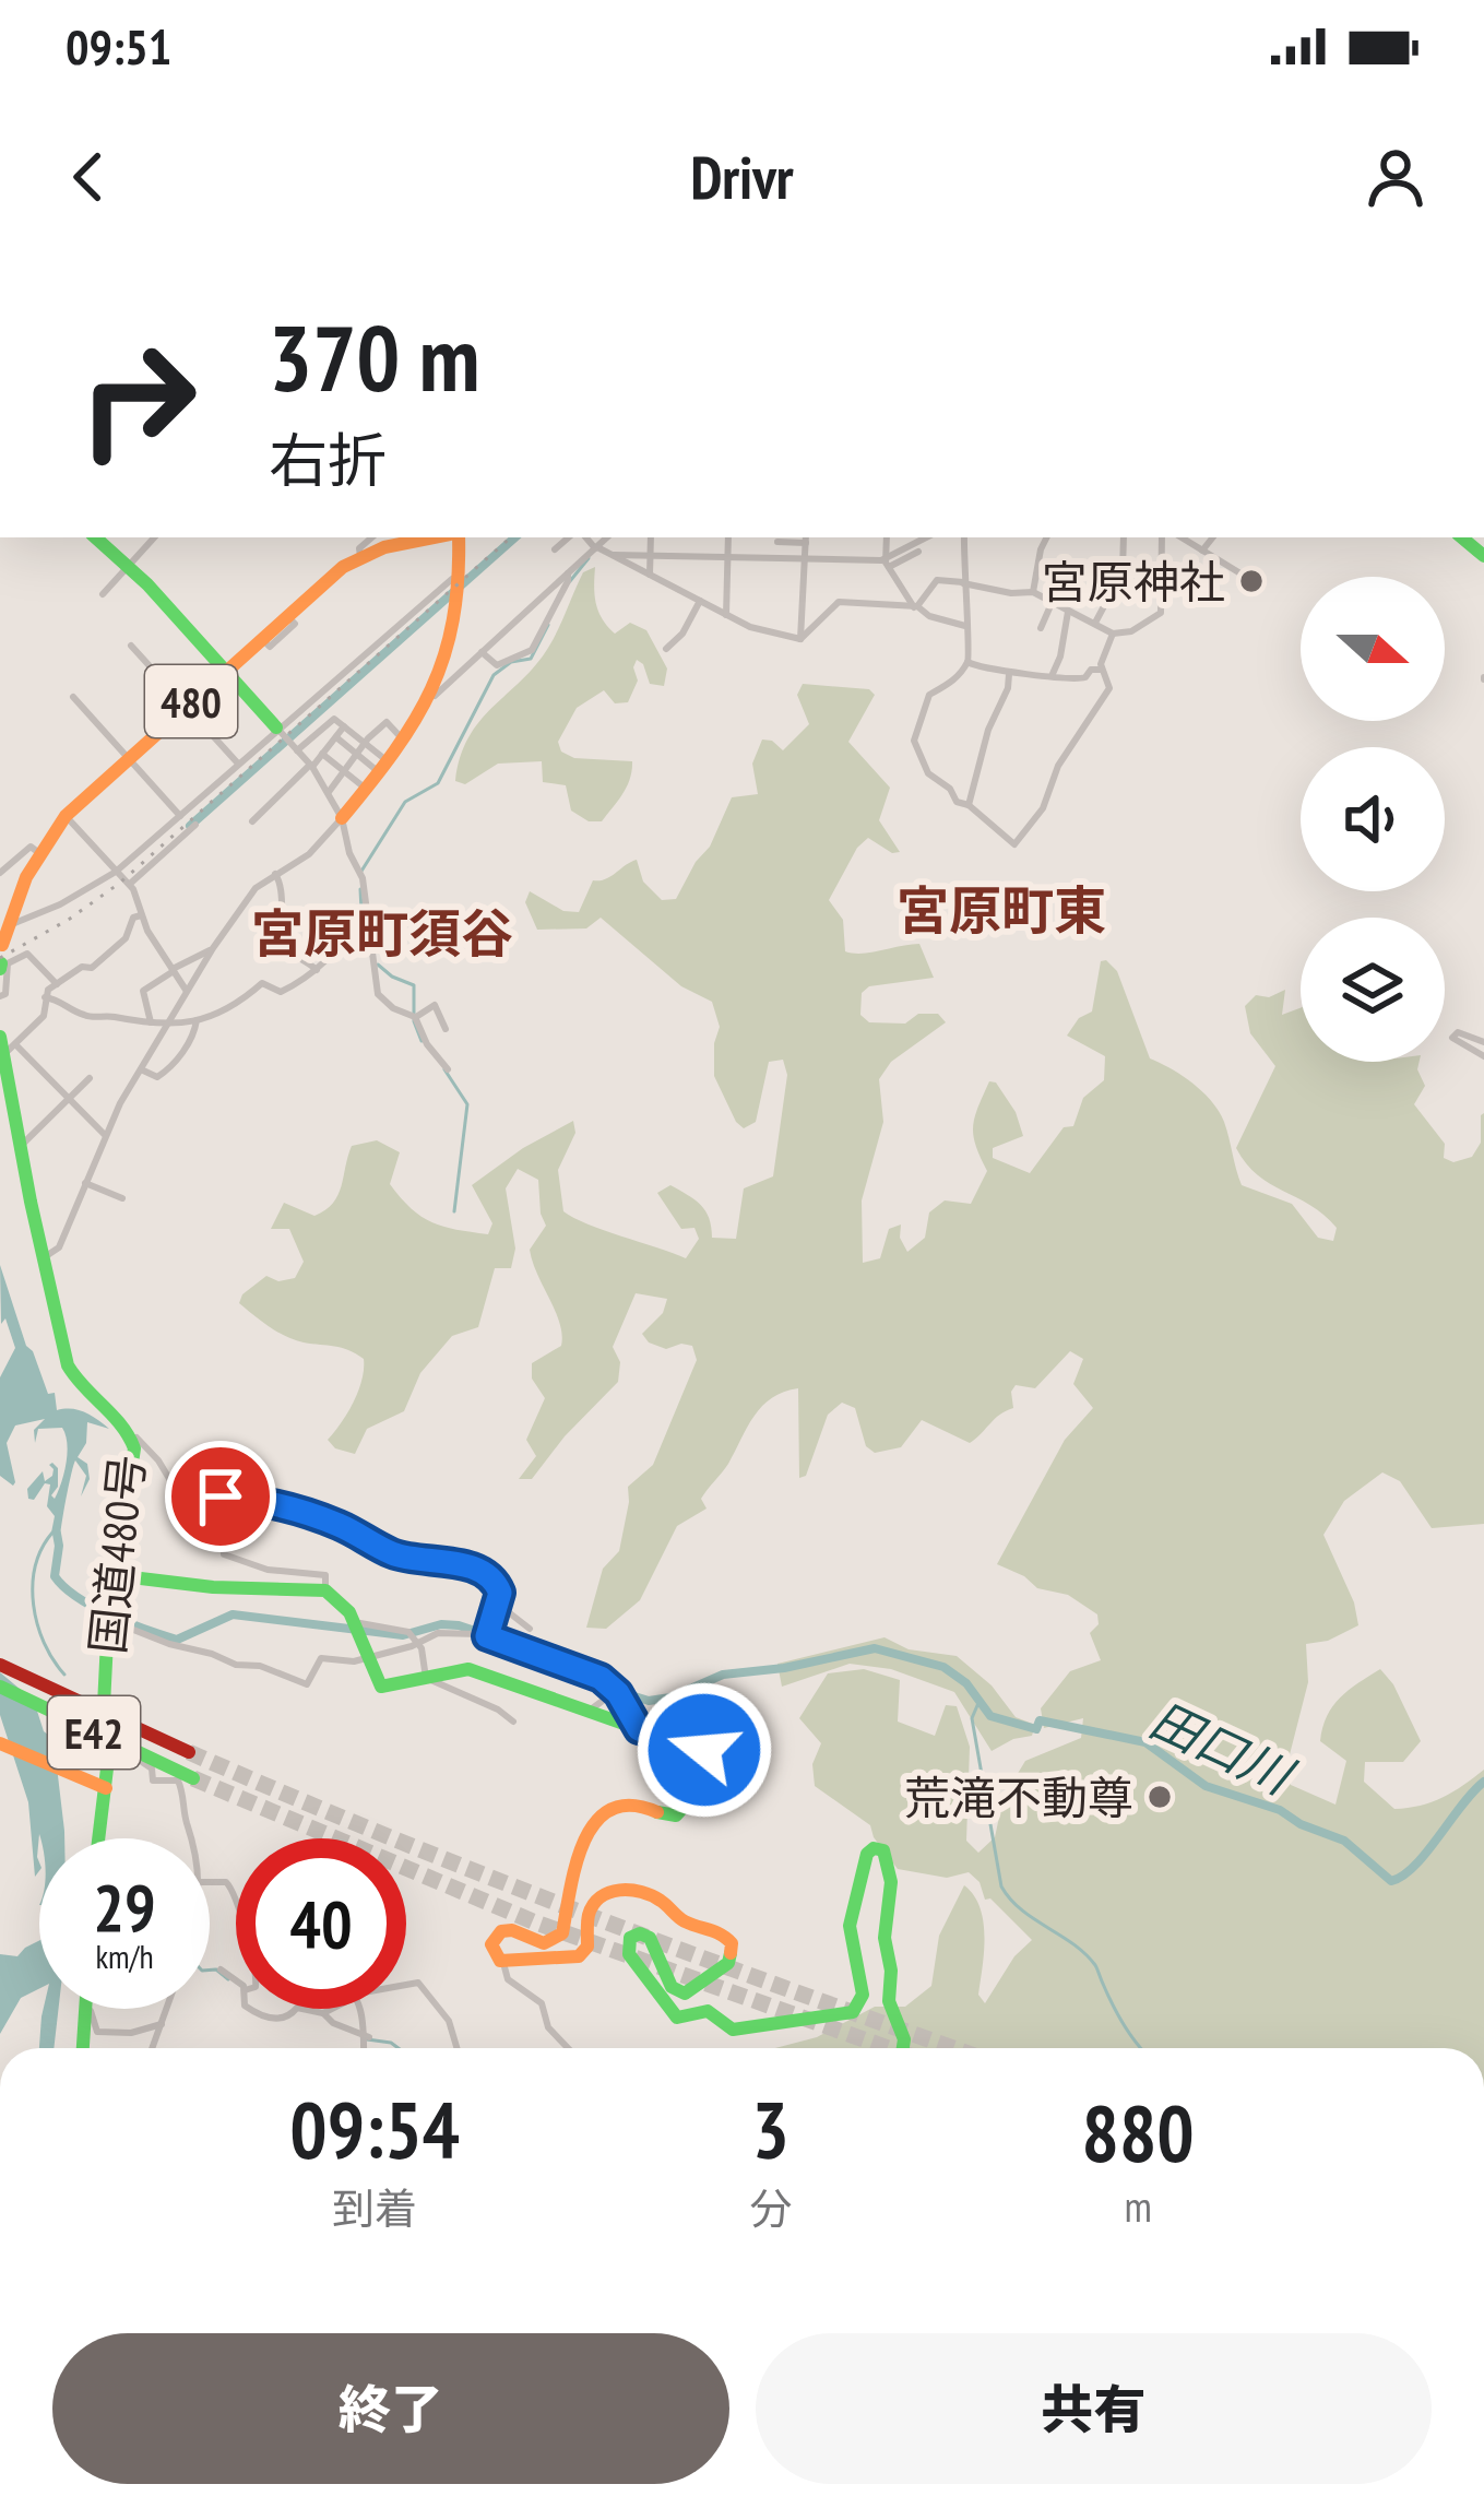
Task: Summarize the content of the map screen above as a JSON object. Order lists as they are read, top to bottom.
{
  "streets": {
    "main road": ["480", "国道480号", "E42"]
  },
  "districts": ["宮原町東", "宮原町須谷"],
  "water": ["田口川"],
  "places": ["宮原神社", "荒滝不動尊"],
  "north": "right",
  "page": {
    "status": "09:51",
    "header": "Drivr",
    "turn": ["370 m", "右折"],
    "speed": "29 km/h",
    "limit": "40",
    "eta": [
      "09:54",
      "到着",
      "3",
      "分",
      "880",
      "m"
    ],
    "buttons": ["終了", "共有"]
  }
}
